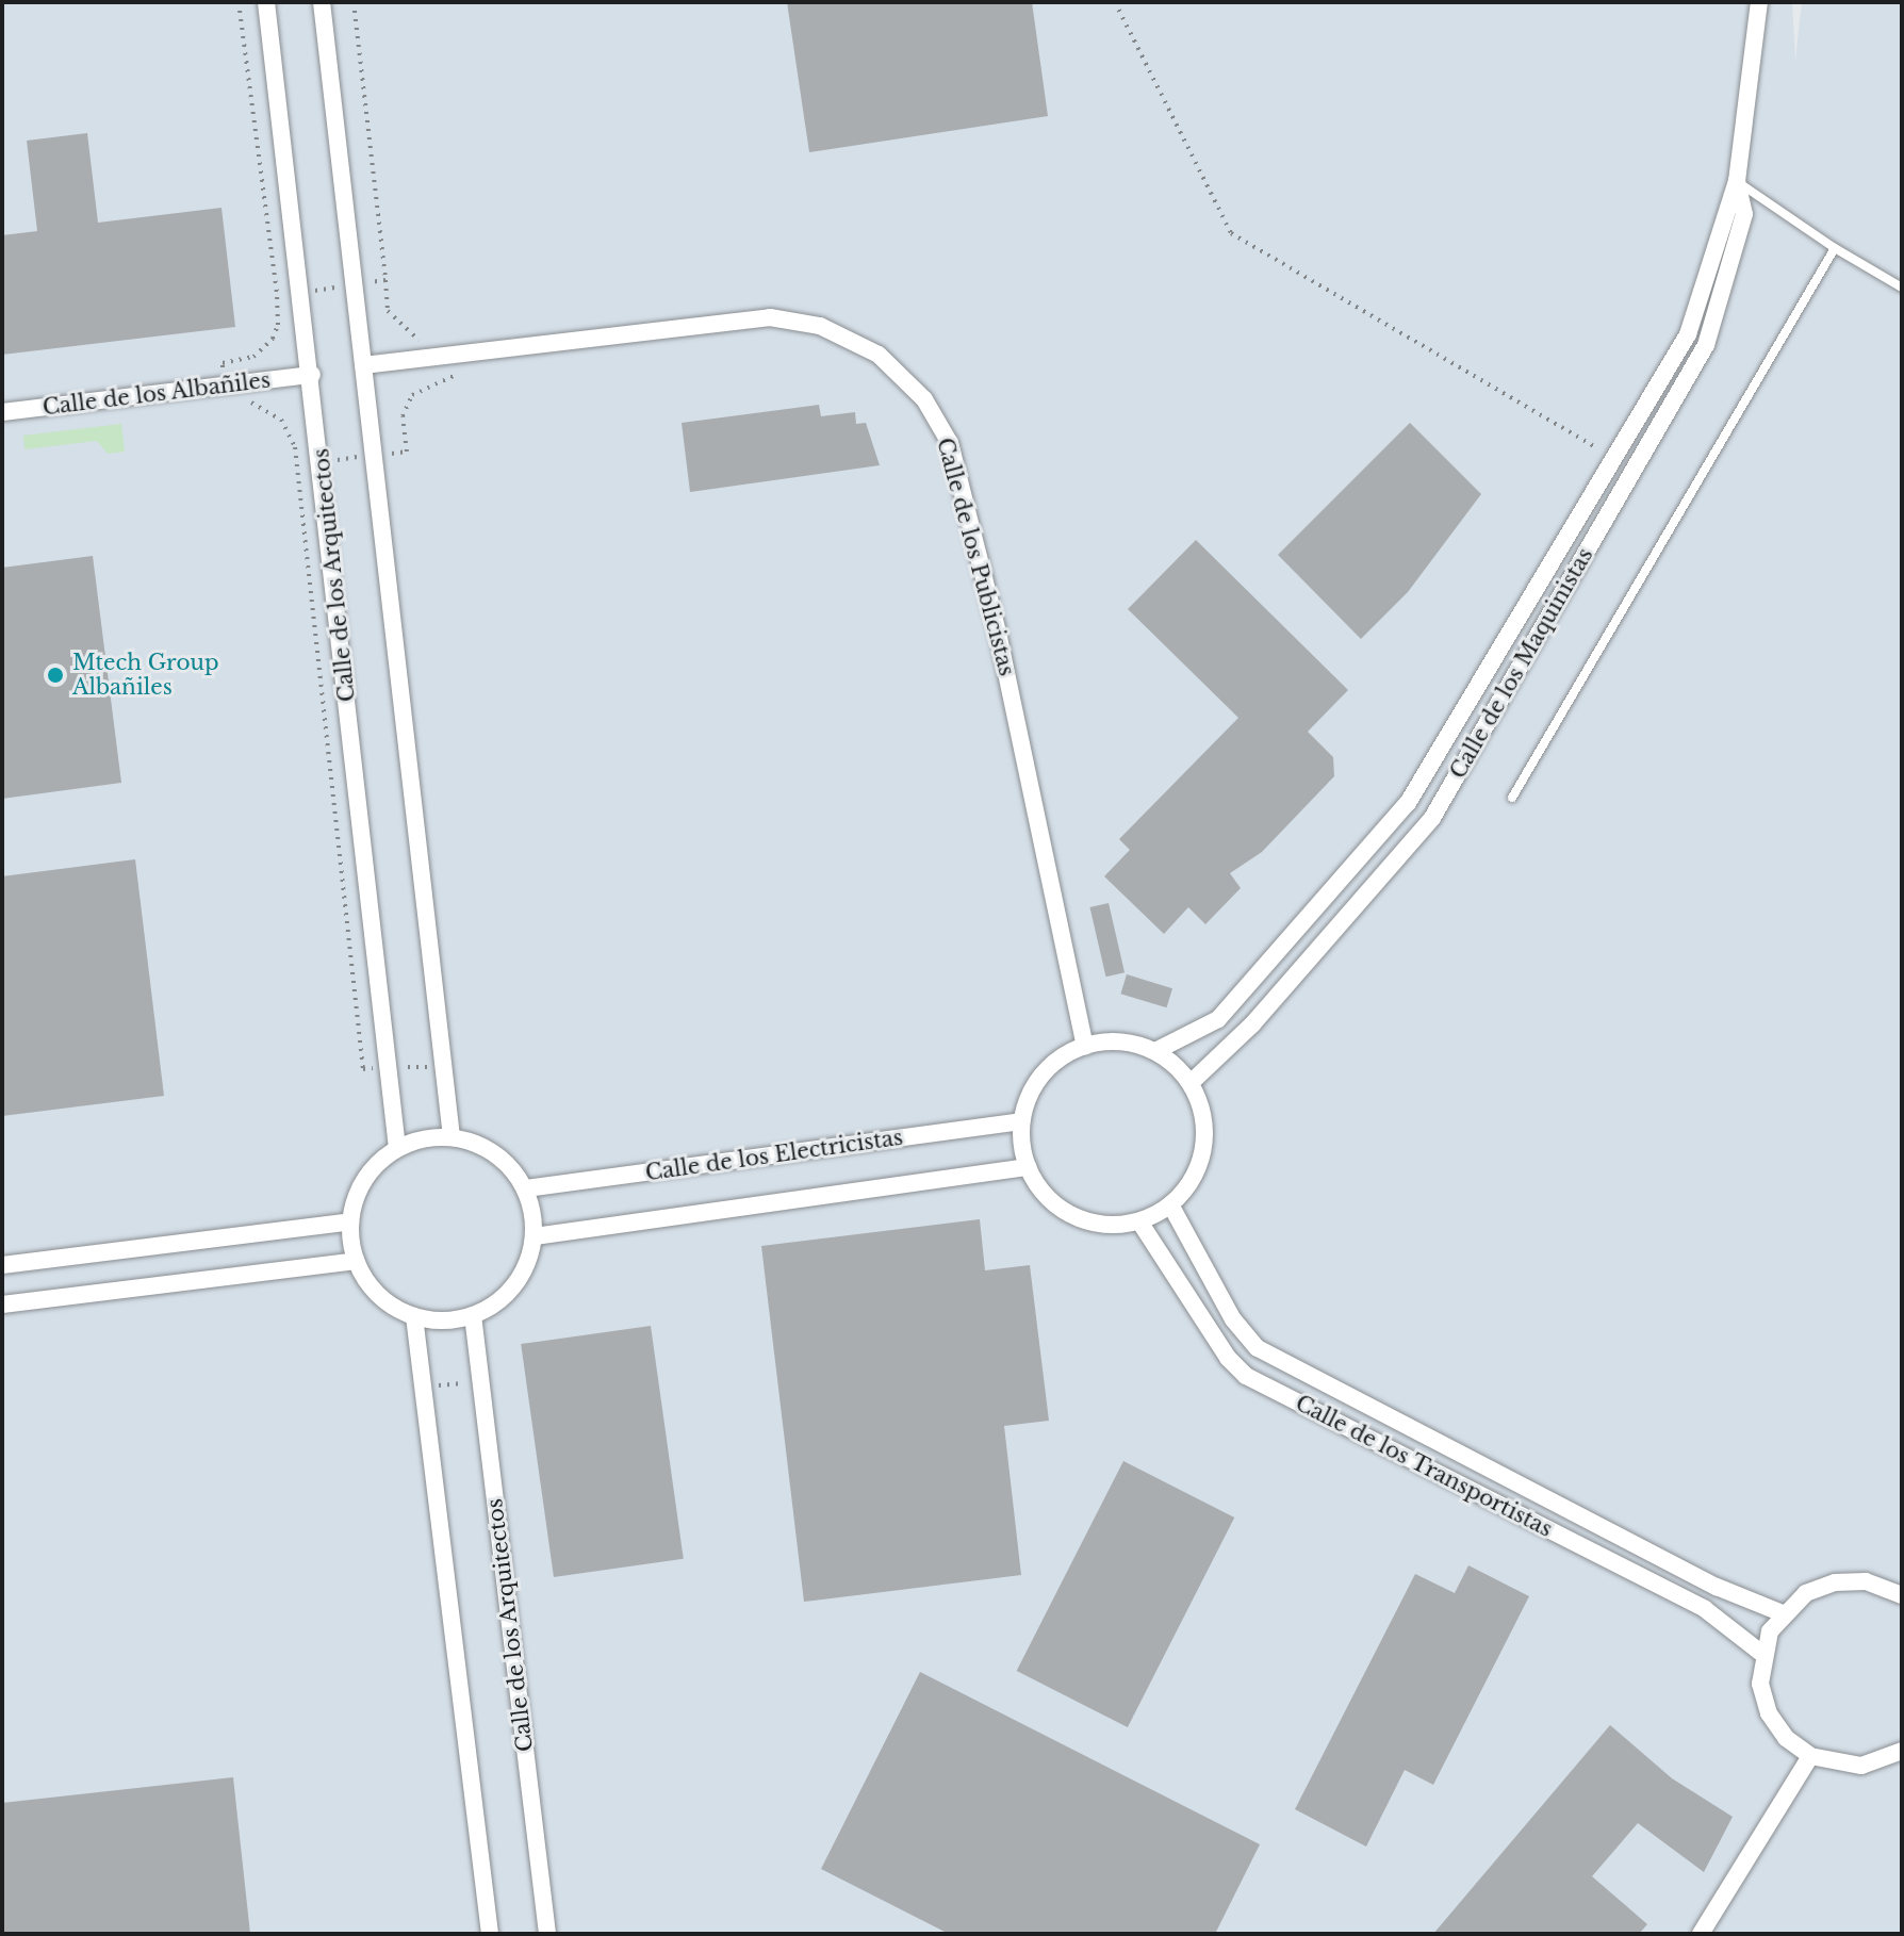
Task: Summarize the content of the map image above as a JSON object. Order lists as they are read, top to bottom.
{
  "streets": {
    "street": [
      "Calle de los Albañiles",
      "Calle de los Publicistas",
      "Calle de los Arquitectos",
      "Calle de los Maquinistas",
      "Calle de los Electricistas",
      "Calle de los Transportistas"
    ]
  },
  "crossings": [
    ["Calle de los Albañiles", "Calle de los Arquitectos"],
    ["Calle de los Publicistas", "Calle de los Maquinistas"],
    ["Calle de los Publicistas", "Calle de los Electricistas"],
    ["Calle de los Publicistas", "Calle de los Transportistas"],
    ["Calle de los Arquitectos", "Calle de los Electricistas"],
    ["Calle de los Maquinistas", "Calle de los Electricistas"],
    ["Calle de los Maquinistas", "Calle de los Transportistas"],
    ["Calle de los Electricistas", "Calle de los Transportistas"]
  ],
  "places": ["Mtech Group Albañiles"]
}
